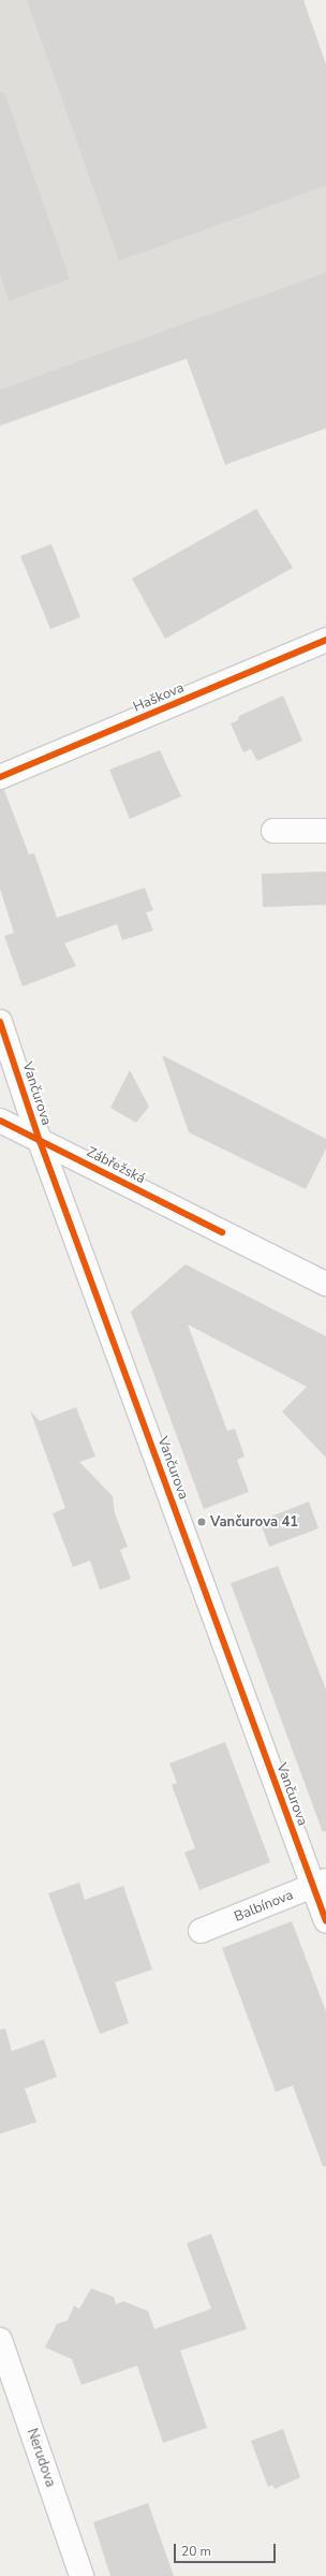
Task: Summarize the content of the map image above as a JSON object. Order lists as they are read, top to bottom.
{
  "streets": {
    "street": [
      "Haškova",
      "Vančurova",
      "Zábřežská",
      "Balbínova",
      "Nerudova"
    ]
  },
  "crossings": [
    ["Vančurova", "Zábřežská"],
    ["Vančurova", "Balbínova"]
  ],
  "places": ["Vančurova 41"],
  "scale_bar": "20 m"
}
